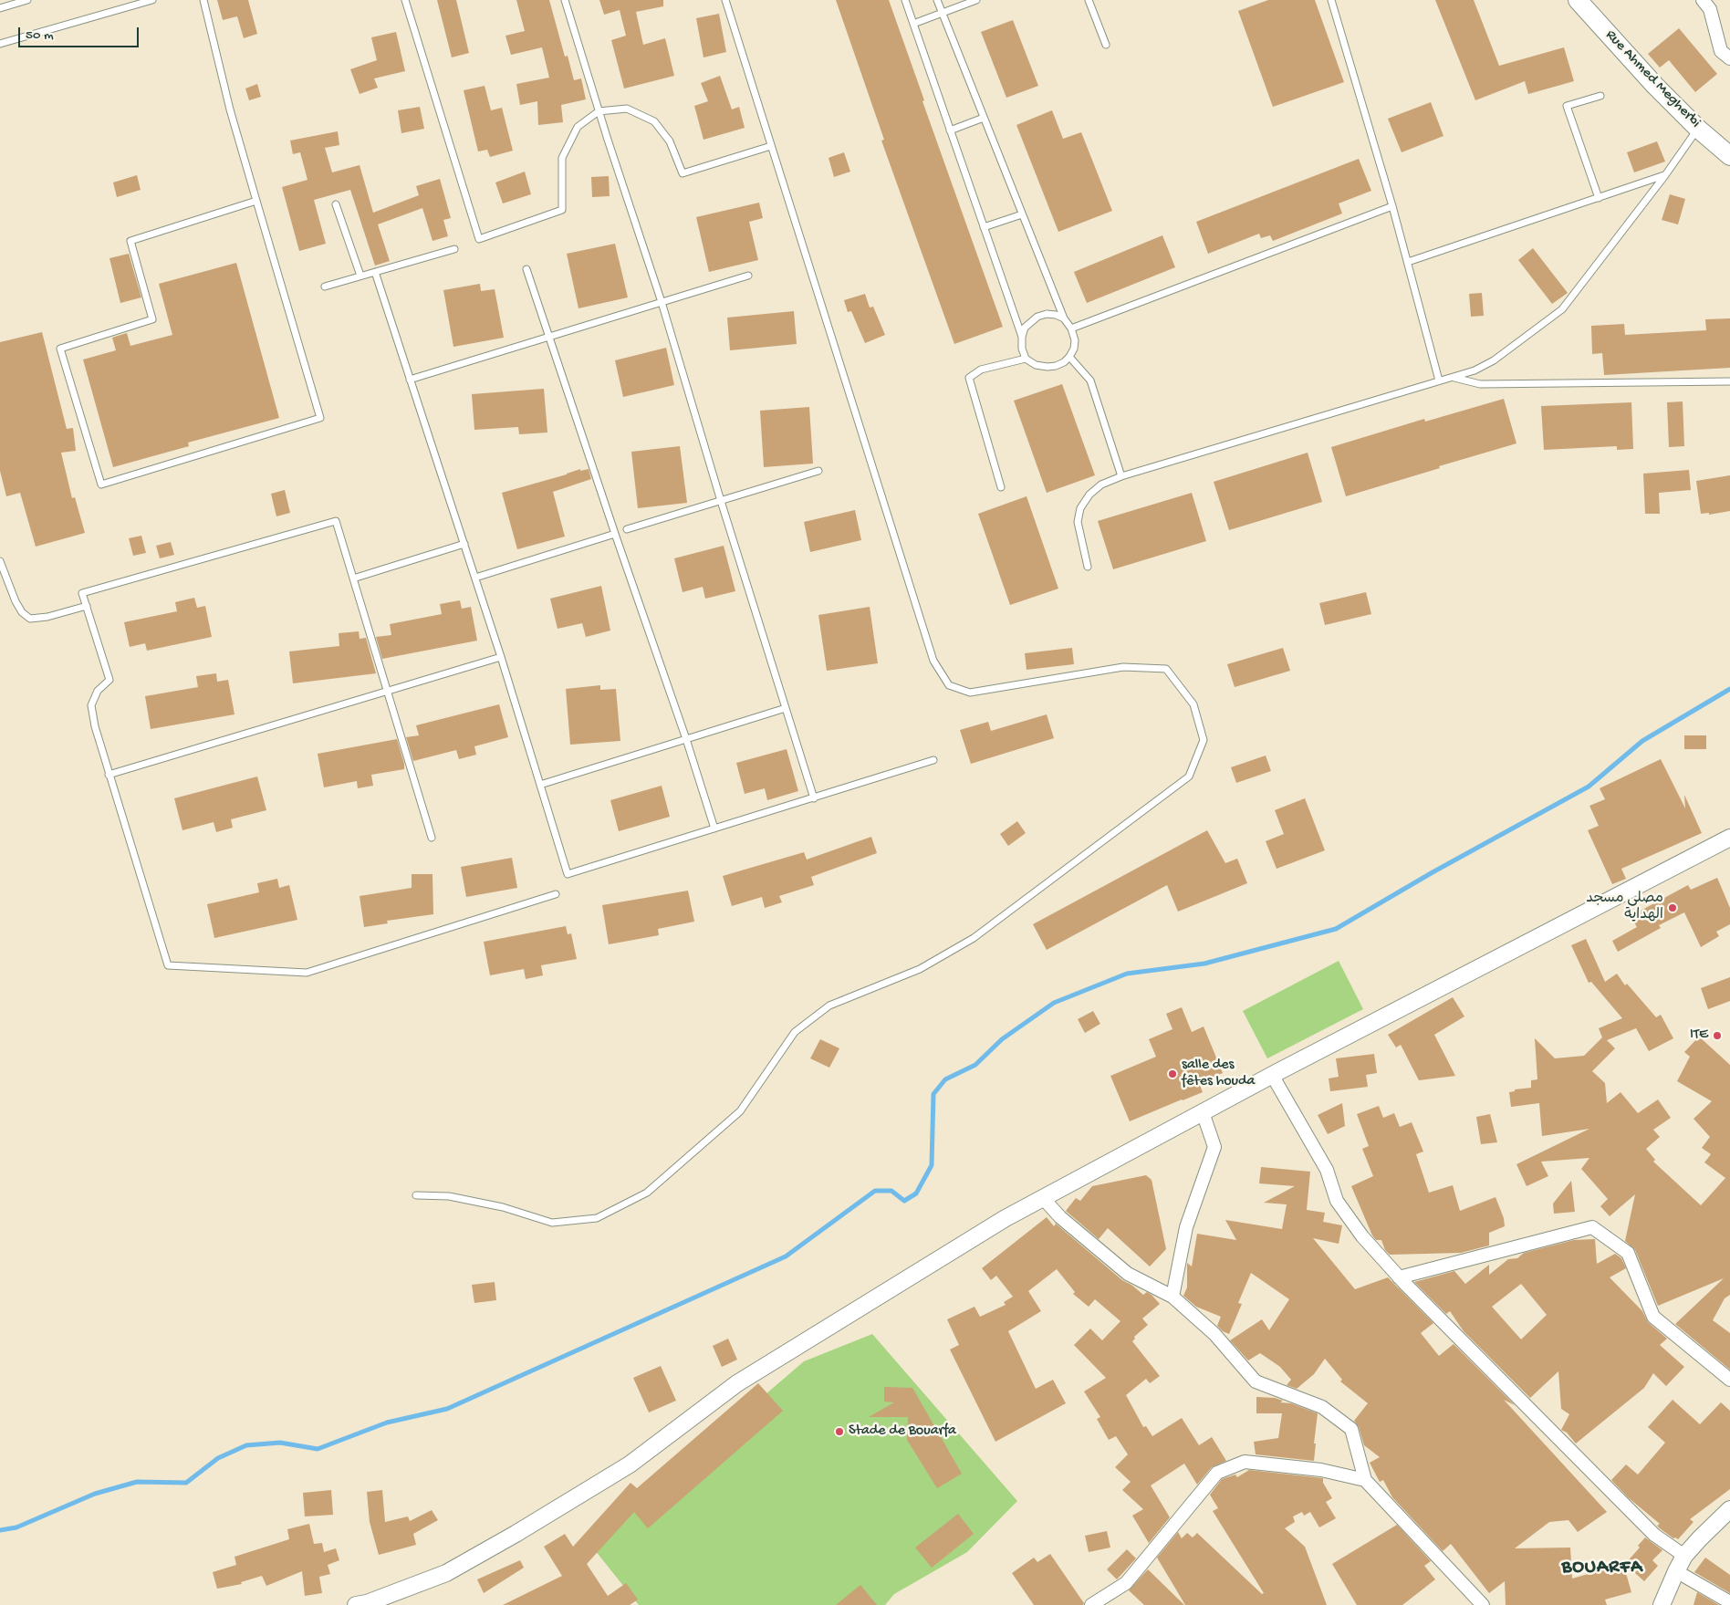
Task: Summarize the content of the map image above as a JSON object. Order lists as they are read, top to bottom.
{
  "streets": {
    "main road": ["Rue Ahmed Megherbi"]
  },
  "districts": ["BOUARFA"],
  "places": [
    "مصلى مسجد الهداية",
    "ITE",
    "salle des fêtes houda",
    "Stade de Bouarfa"
  ],
  "scale_bar": "50 m"
}
